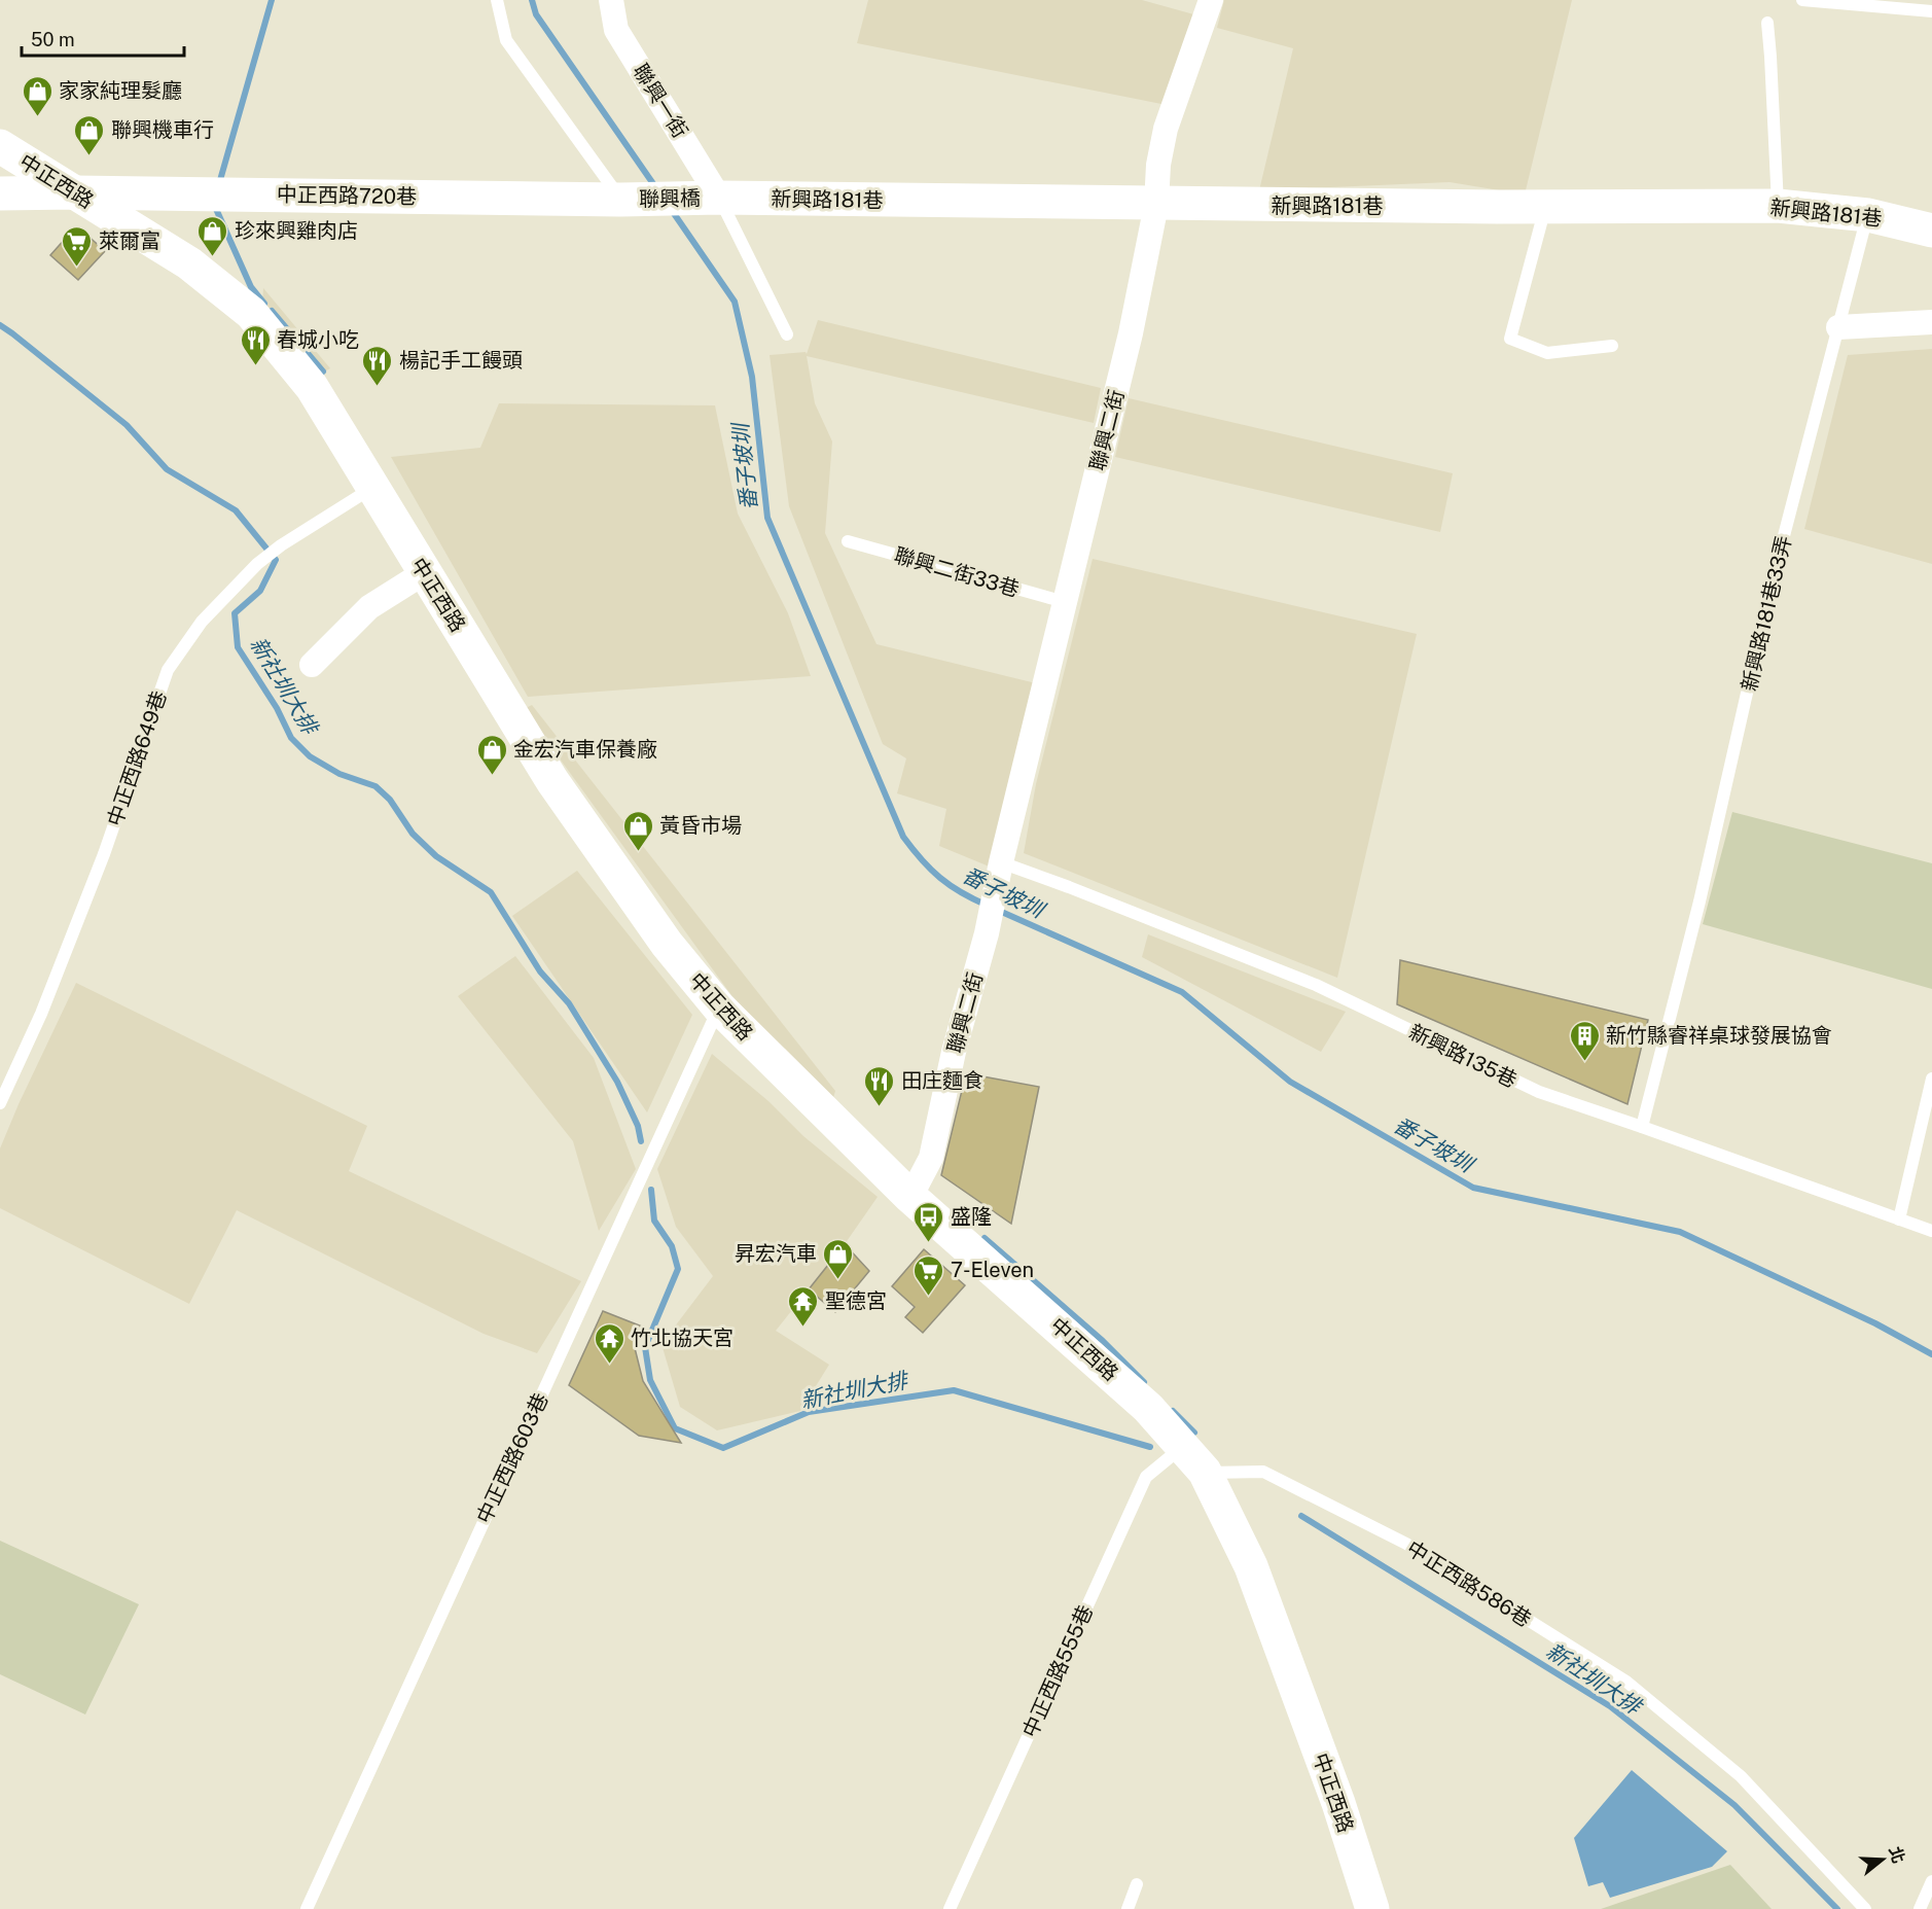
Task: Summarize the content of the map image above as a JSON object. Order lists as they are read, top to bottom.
{
  "streets": {
    "main road": [
      "中正西路",
      "中正西路720巷",
      "聯興橋",
      "新興路181巷"
    ],
    "street": ["聯興一街", "聯興二街"],
    "lane": [
      "聯興二街33巷",
      "新興路181巷33弄",
      "中正西路649巷",
      "新興路135巷",
      "中正西路603巷",
      "中正西路586巷",
      "中正西路555巷"
    ]
  },
  "crossings": [
    ["聯興一街", "聯興橋"],
    ["聯興一街", "新興路181巷"],
    ["中正西路", "中正西路720巷"],
    ["中正西路", "聯興二街"],
    ["中正西路", "中正西路649巷"],
    ["中正西路", "中正西路603巷"],
    ["中正西路", "中正西路586巷"],
    ["中正西路", "中正西路555巷"],
    ["中正西路720巷", "聯興橋"],
    ["聯興橋", "新興路181巷"],
    ["新興路181巷", "聯興二街"],
    ["新興路181巷", "新興路181巷33弄"],
    ["聯興二街", "聯興二街33巷"],
    ["聯興二街", "新興路135巷"],
    ["新興路181巷33弄", "新興路135巷"]
  ],
  "water": ["番子坡圳", "新社圳大排"],
  "places": {
    "shop": [
      "家家純理髮廳",
      "聯興機車行",
      "珍來興雞肉店",
      "金宏汽車保養廠",
      "黃昏市場",
      "昇宏汽車"
    ],
    "supermarket": ["萊爾富", "7-Eleven"],
    "restaurant": ["春城小吃", "楊記手工饅頭", "田庄麵食"],
    "building": ["新竹縣睿祥桌球發展協會"],
    "bus stop": ["盛隆"],
    "temple": ["聖德宮", "竹北協天宮"]
  },
  "scale_bar": "50 m",
  "north": "right"
}
